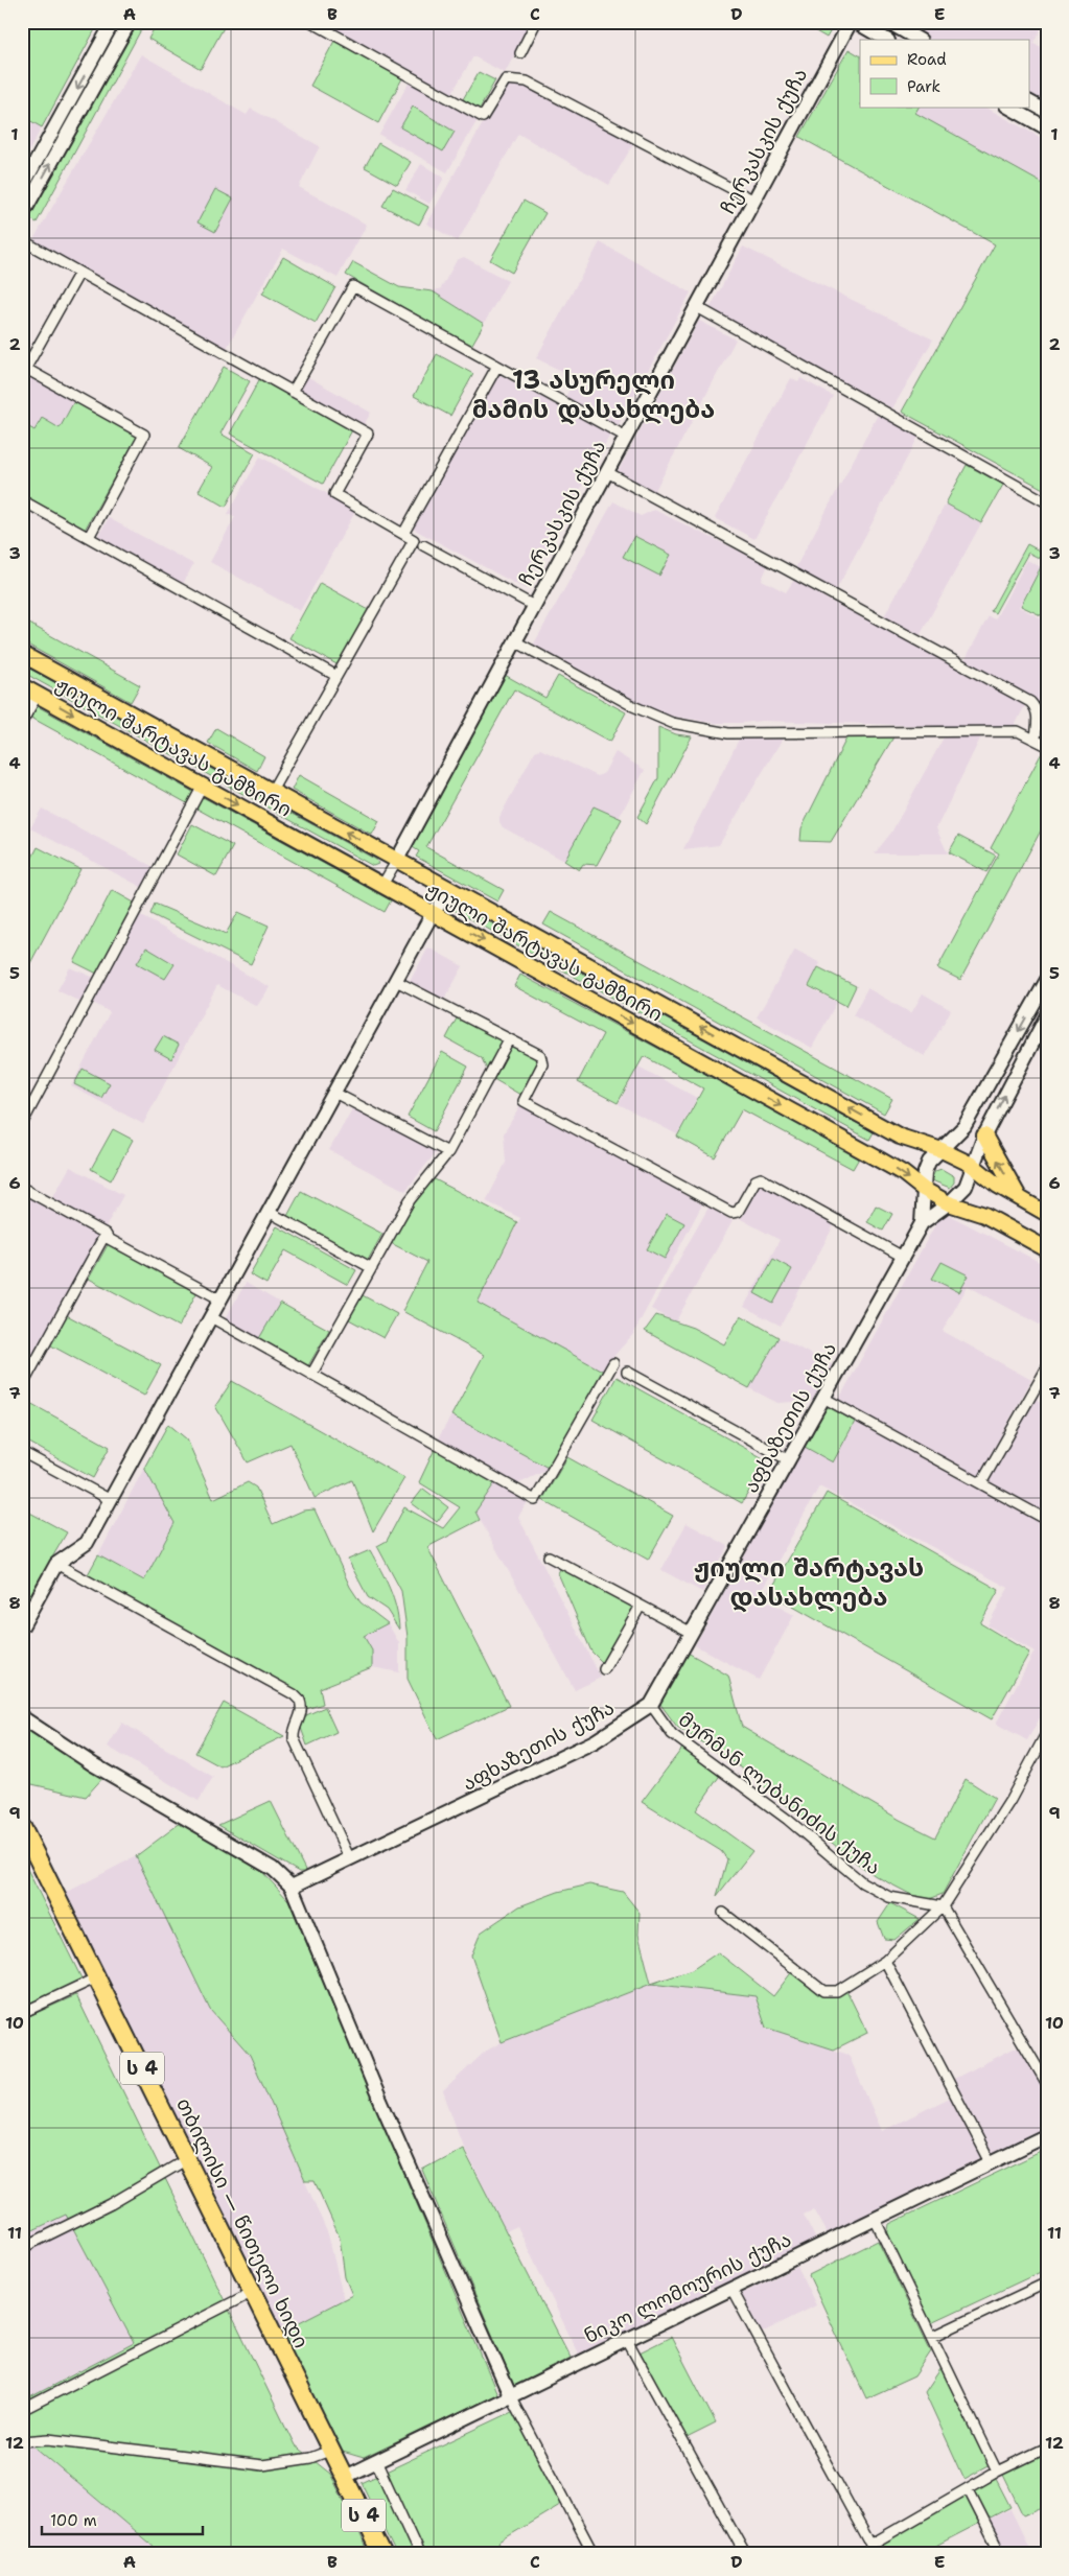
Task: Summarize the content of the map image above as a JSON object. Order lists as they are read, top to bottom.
{
  "streets": {
    "highway": ["ს 4", "თბილისი — წითელი ხიდი"],
    "main road": ["ჟიული შარტავას გამზირი"],
    "street": [
      "ჩერკასკის ქუჩა",
      "აფხაზეთის ქუჩა",
      "მურმან ლებანიძის ქუჩა",
      "ნიკო ლომოურის ქუჩა"
    ]
  },
  "crossings": [
    ["ჩერკასკის ქუჩა", "ჟიული შარტავას გამზირი"],
    ["ჟიული შარტავას გამზირი", "აფხაზეთის ქუჩა"],
    ["აფხაზეთის ქუჩა", "მურმან ლებანიძის ქუჩა"],
    ["თბილისი — წითელი ხიდი", "ნიკო ლომოურის ქუჩა"]
  ],
  "districts": ["13 ასურელი მამის დასახლება", "ჟიული შარტავას დასახლება"],
  "legend": ["Road", "Park"],
  "scale_bar": "100 m",
  "grid": {
    "columns": [
      "A",
      "B",
      "C",
      "D",
      "E"
    ],
    "rows": [
      "1",
      "2",
      "3",
      "4",
      "5",
      "6",
      "7",
      "8",
      "9",
      "10",
      "11",
      "12"
    ]
  }
}
